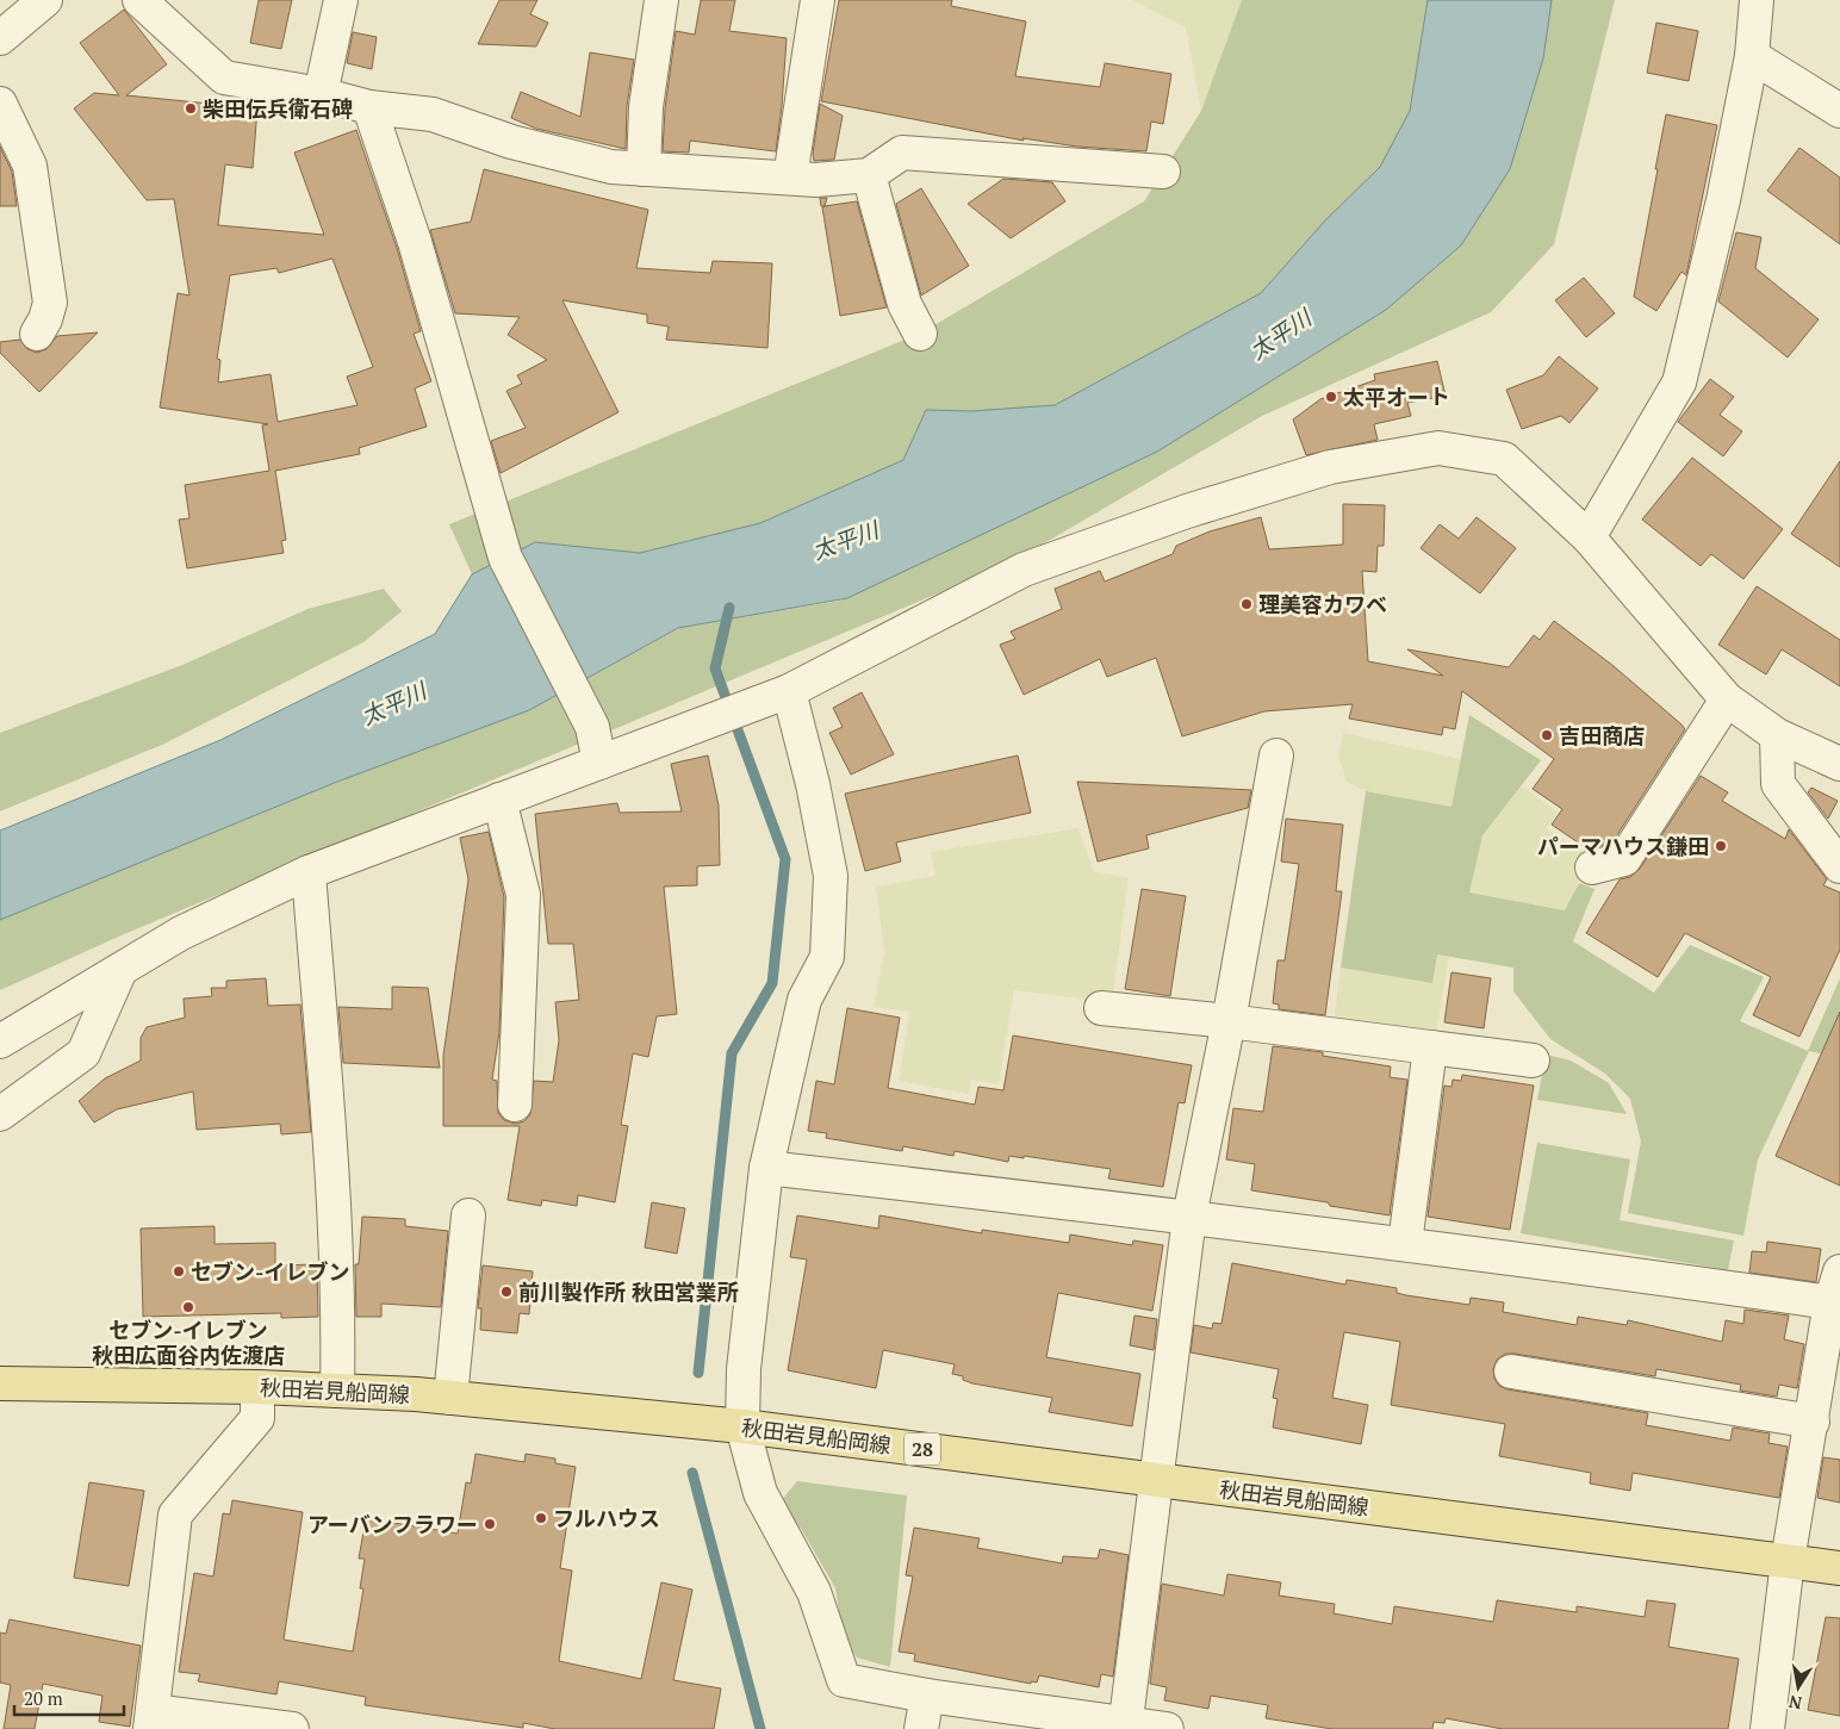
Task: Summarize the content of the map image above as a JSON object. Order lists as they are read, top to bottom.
{
  "streets": {
    "main road": ["秋田岩見船岡線", "28"]
  },
  "water": ["太平川"],
  "places": [
    "柴田伝兵衛石碑",
    "太平オート",
    "理美容カワベ",
    "吉田商店",
    "パーマハウス鎌田",
    "セブン-イレブン",
    "前川製作所 秋田営業所",
    "セブン-イレブン 秋田広面谷内佐渡店",
    "フルハウス",
    "アーバンフラワー"
  ],
  "scale_bar": "20 m",
  "north": "bottom"
}
